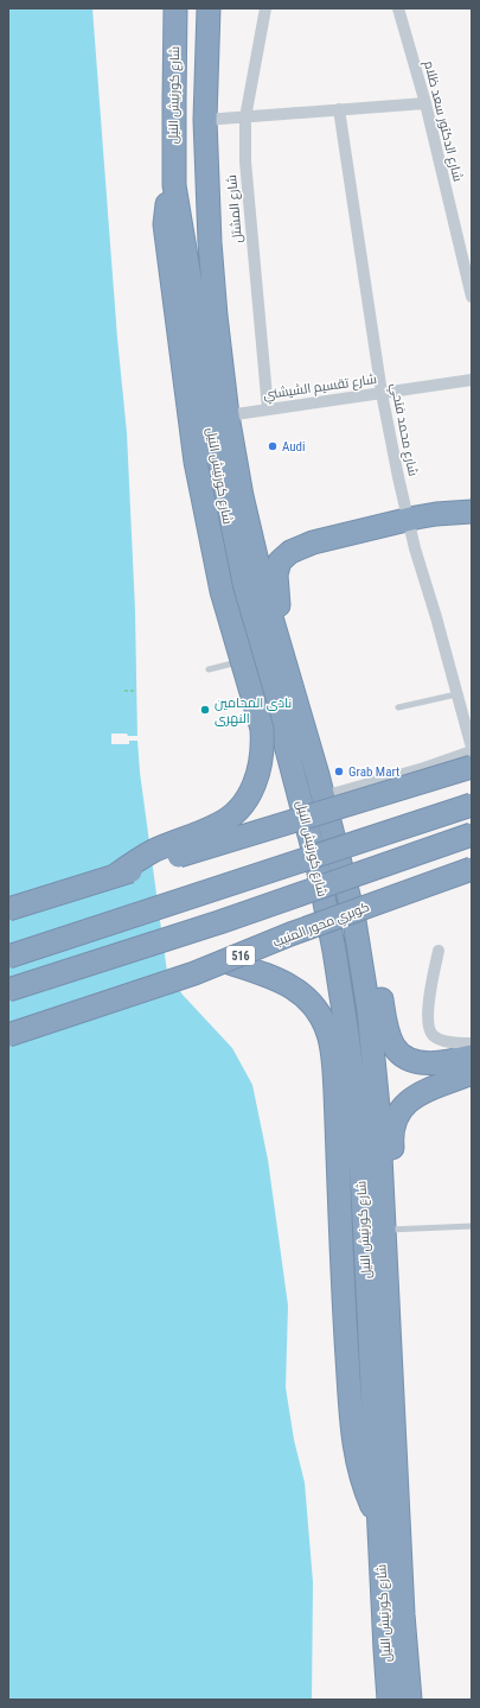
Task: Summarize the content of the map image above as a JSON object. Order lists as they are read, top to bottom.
{
  "streets": {
    "highway": ["شارع كورنيش النيل", "كوبري محور المنيب", "516"],
    "street": [
      "شارع الدكتور سعد ظلام",
      "شارع المشتل",
      "شارع تقسيم الشيشني",
      "شارع محمد فتحي"
    ]
  },
  "crossings": [
    ["شارع كورنيش النيل", "شارع تقسيم الشيشني"],
    ["شارع المشتل", "شارع تقسيم الشيشني"],
    ["شارع تقسيم الشيشني", "شارع محمد فتحي"]
  ],
  "places": ["Audi", "نادى المحامين النهرى", "Grab Mart"]
}
